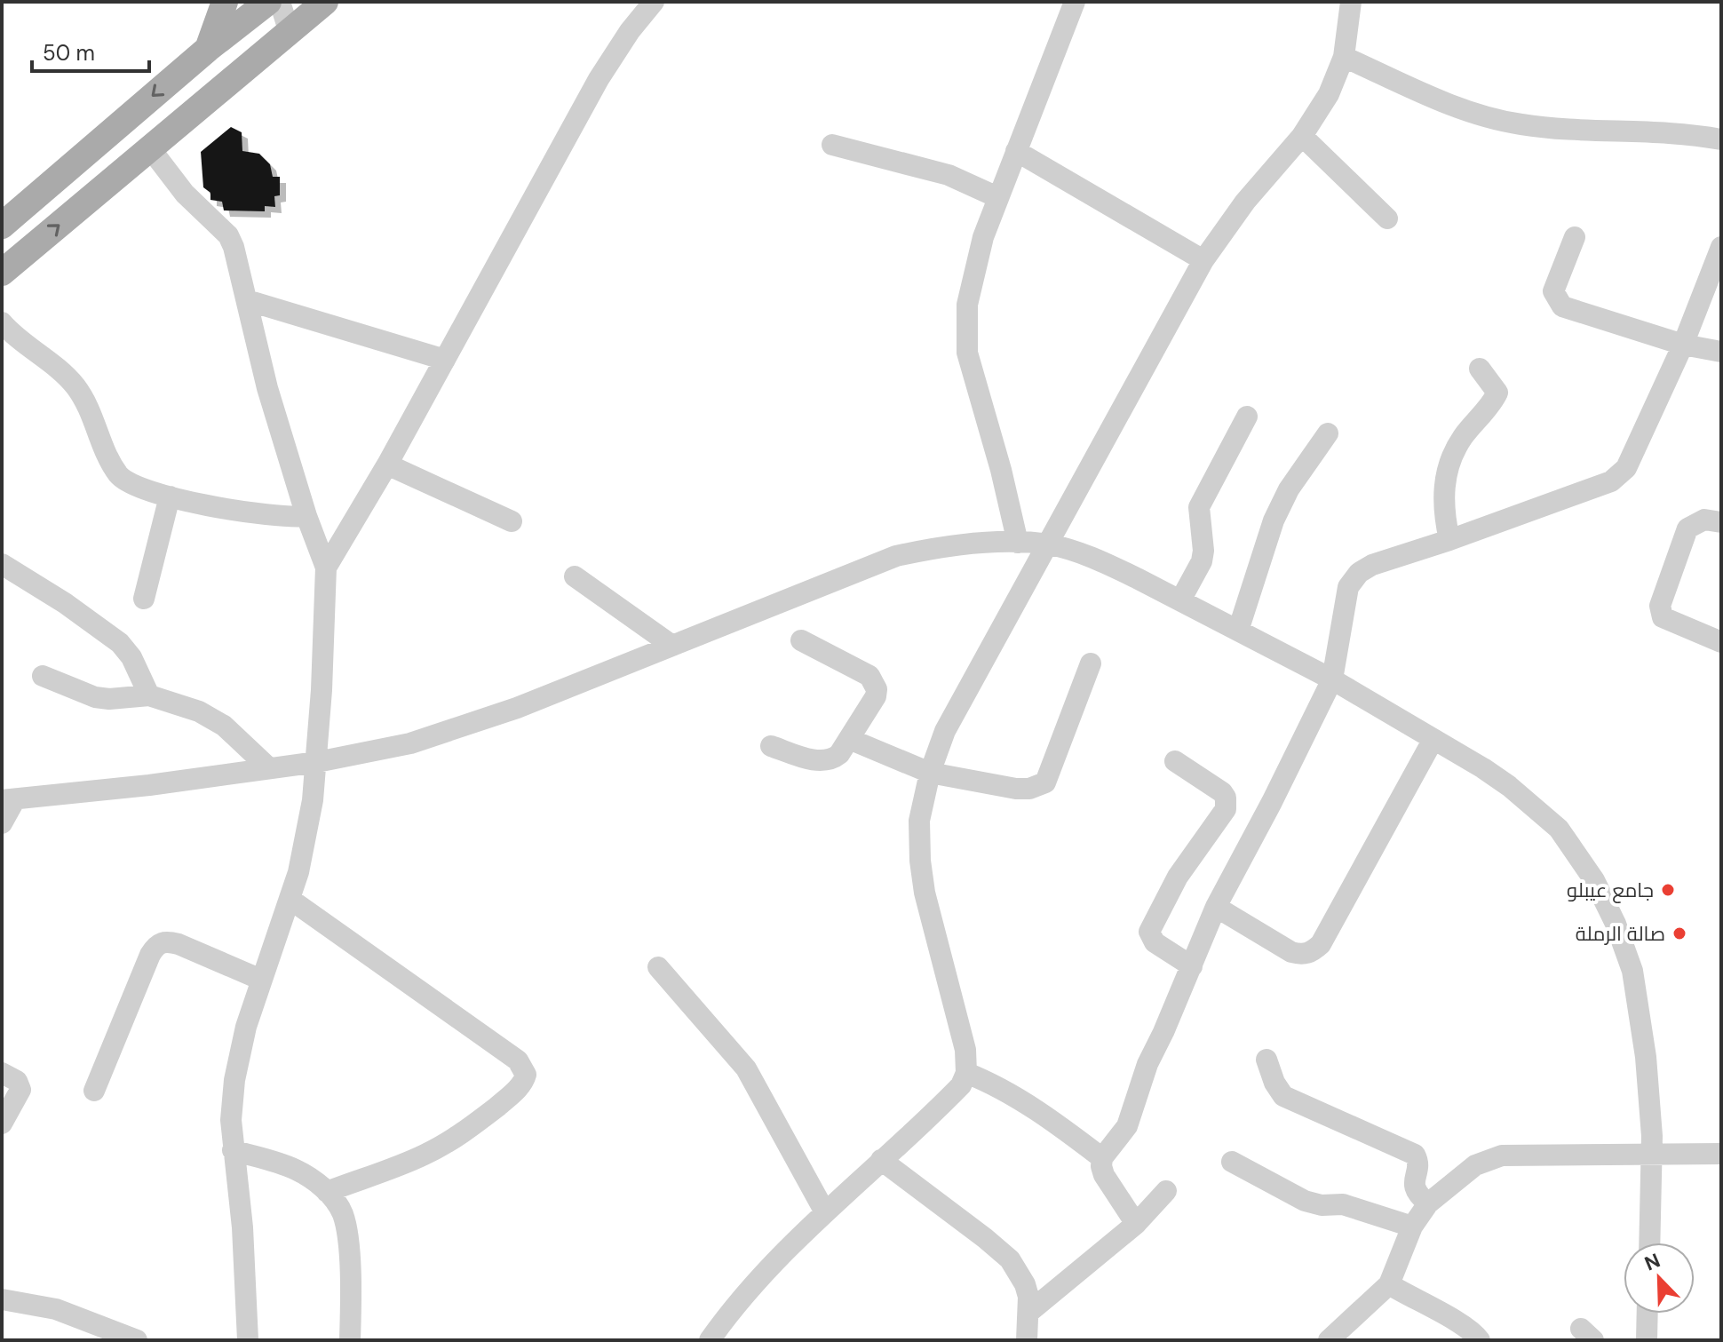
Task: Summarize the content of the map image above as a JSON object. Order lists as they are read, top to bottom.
{
  "places": ["جامع عيبلو", "صالة الرملة"],
  "scale_bar": "50 m",
  "north": "top left"
}
